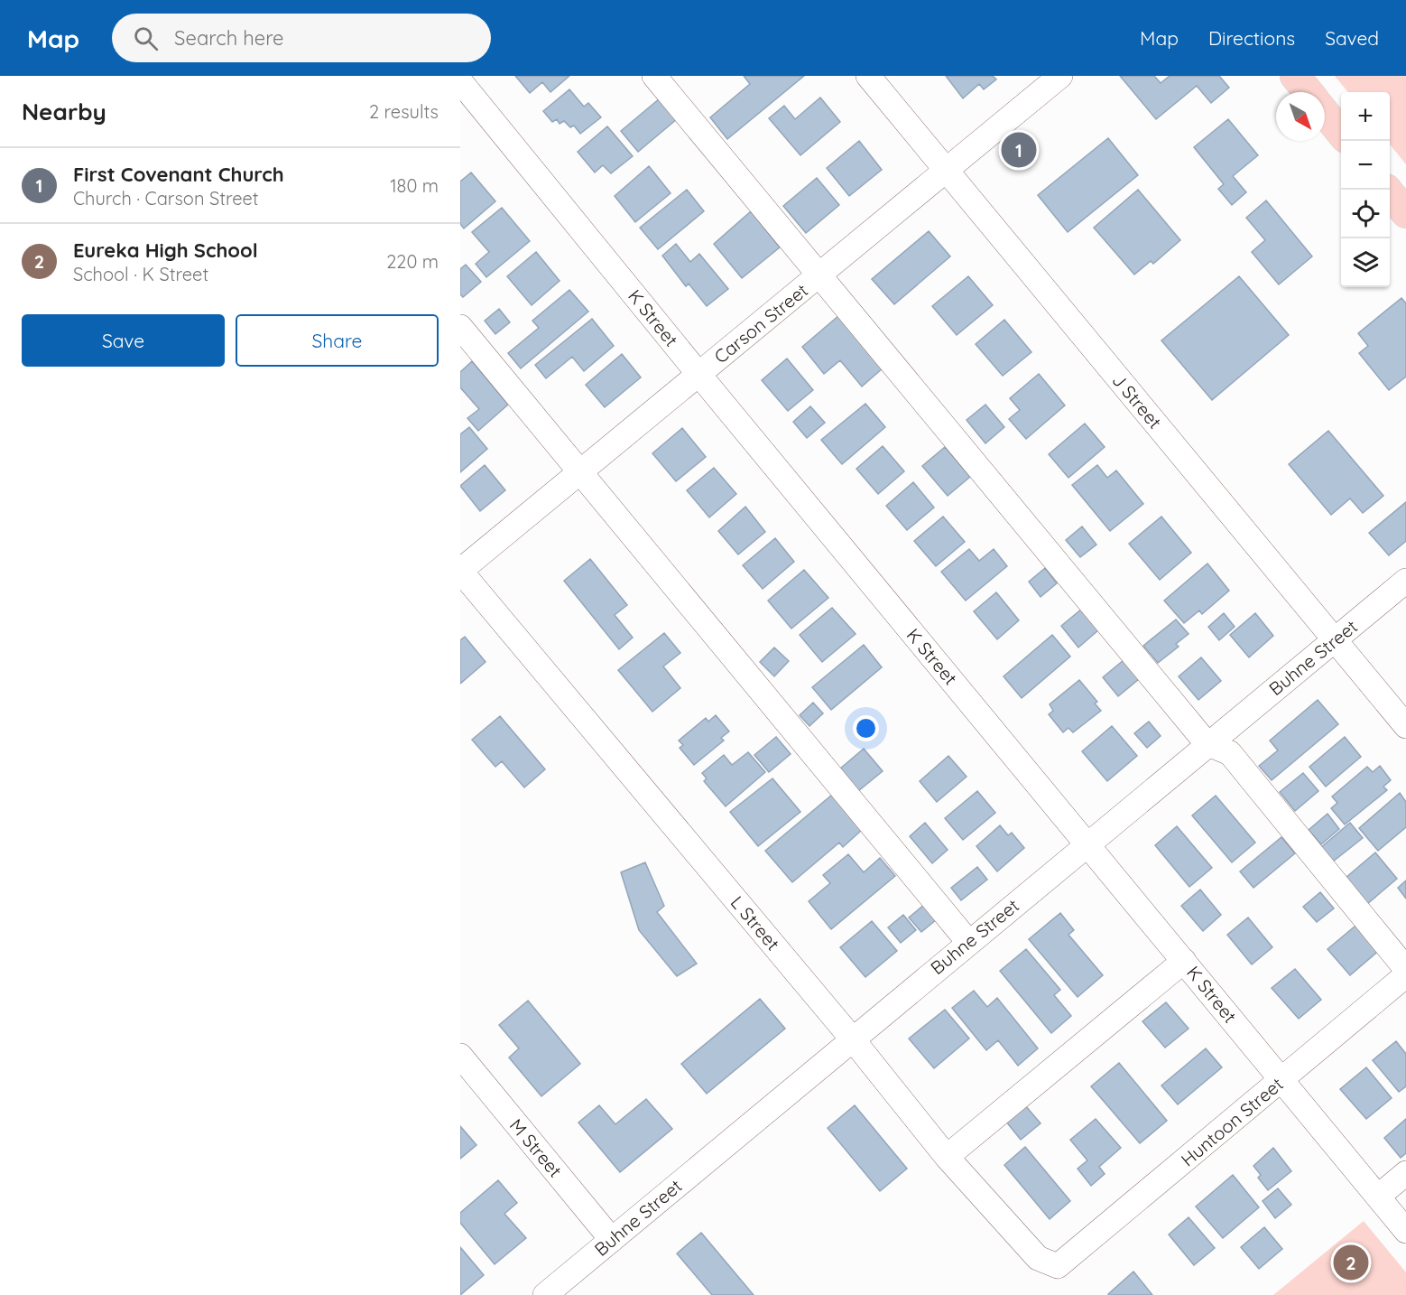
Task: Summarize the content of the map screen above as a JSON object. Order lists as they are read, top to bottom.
{
  "streets": {
    "street": [
      "K Street",
      "Carson Street",
      "J Street",
      "Buhne Street",
      "L Street",
      "Huntoon Street",
      "M Street"
    ]
  },
  "crossings": [
    ["K Street", "Carson Street"],
    ["K Street", "Buhne Street"],
    ["K Street", "Huntoon Street"],
    ["Carson Street", "J Street"],
    ["Carson Street", "L Street"],
    ["J Street", "Buhne Street"],
    ["Buhne Street", "L Street"],
    ["Buhne Street", "M Street"],
    ["L Street", "Huntoon Street"]
  ],
  "north": "bottom right",
  "page": {
    "header": "Map",
    "search": "Search here",
    "nav": ["Map", "Directions", "Saved"],
    "heading": ["Nearby", "2 results"],
    "map_buttons": ["+", "−"],
    "pins": ["1", "2"],
    "list": [
      {
        "mark": "1",
        "name": "First Covenant Church",
        "note": "Church · Carson Street",
        "value": "180 m"
      },
      {
        "mark": "2",
        "name": "Eureka High School",
        "note": "School · K Street",
        "value": "220 m"
      }
    ],
    "buttons": ["Save", "Share"]
  }
}
